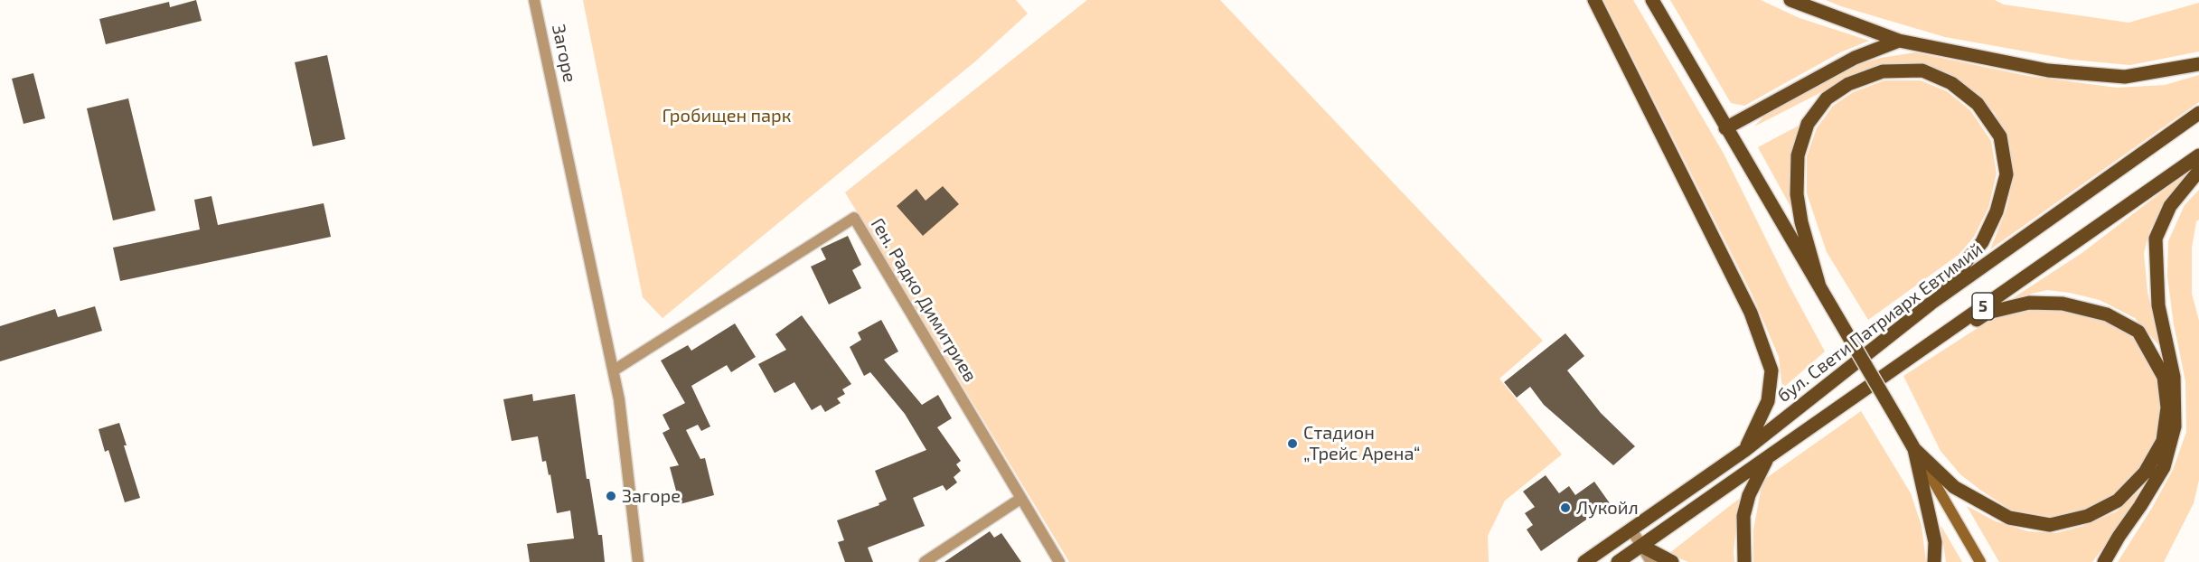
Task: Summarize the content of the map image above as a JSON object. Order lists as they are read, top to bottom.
{
  "streets": {
    "main road": ["5", "бул. Свети Патриарх Евтимий"],
    "street": ["Загоре", "Ген. Радко Димитриев"]
  },
  "crossings": [
    ["Загоре", "Ген. Радко Димитриев"]
  ],
  "parks": ["Гробищен парк"],
  "places": ["Стадион „Трейс Арена“", "Загоре", "Лукойл"]
}
